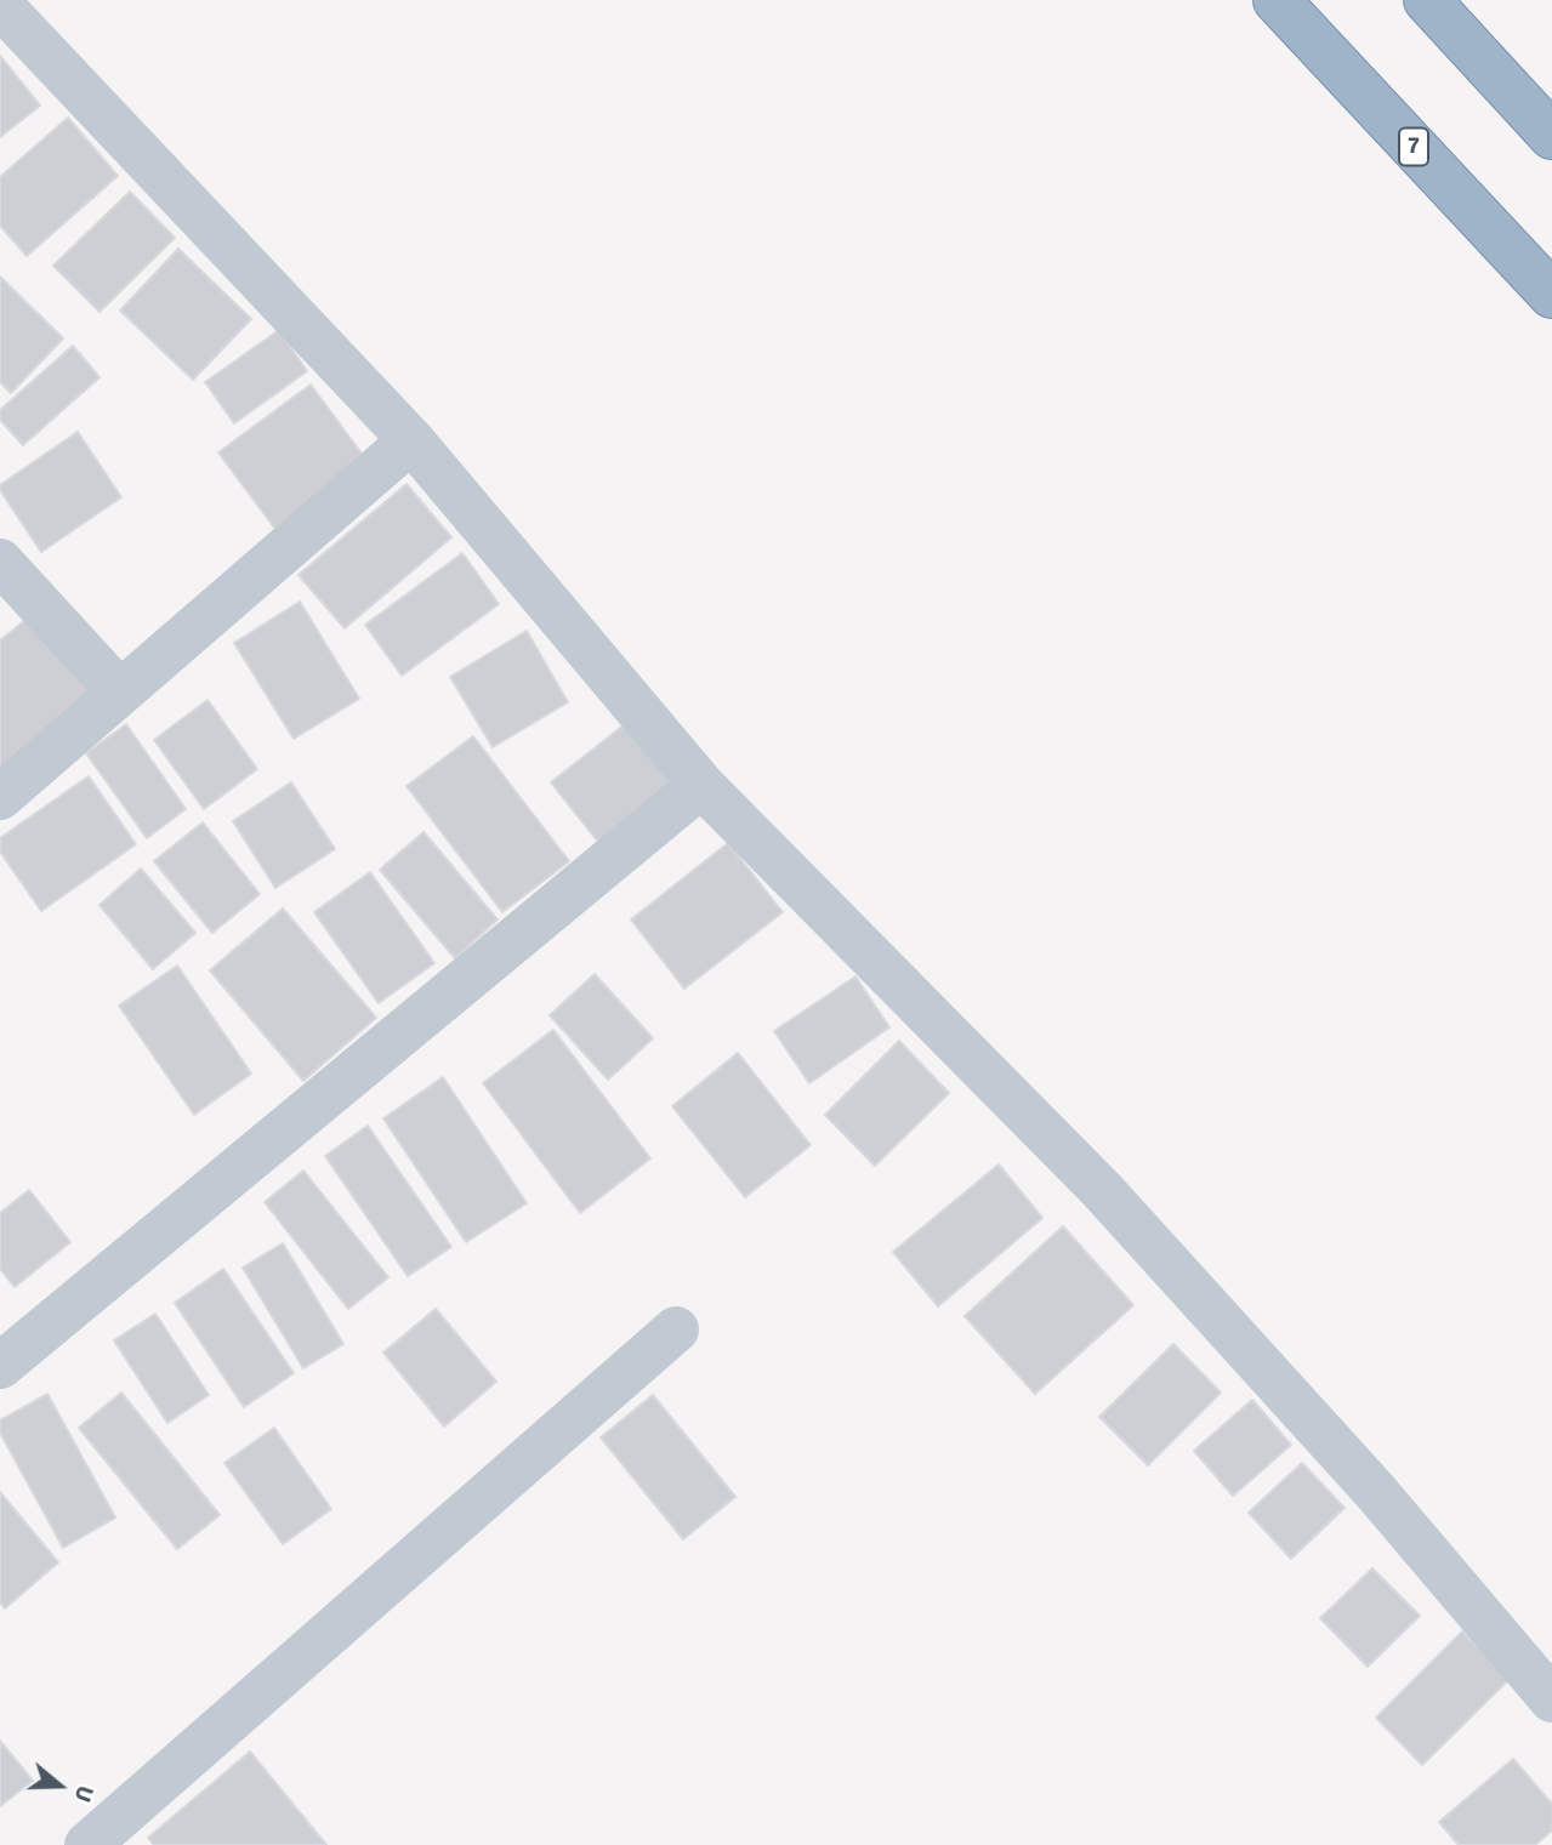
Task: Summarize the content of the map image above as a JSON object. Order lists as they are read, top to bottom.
{
  "streets": {
    "highway": ["7"]
  },
  "north": "right"
}
